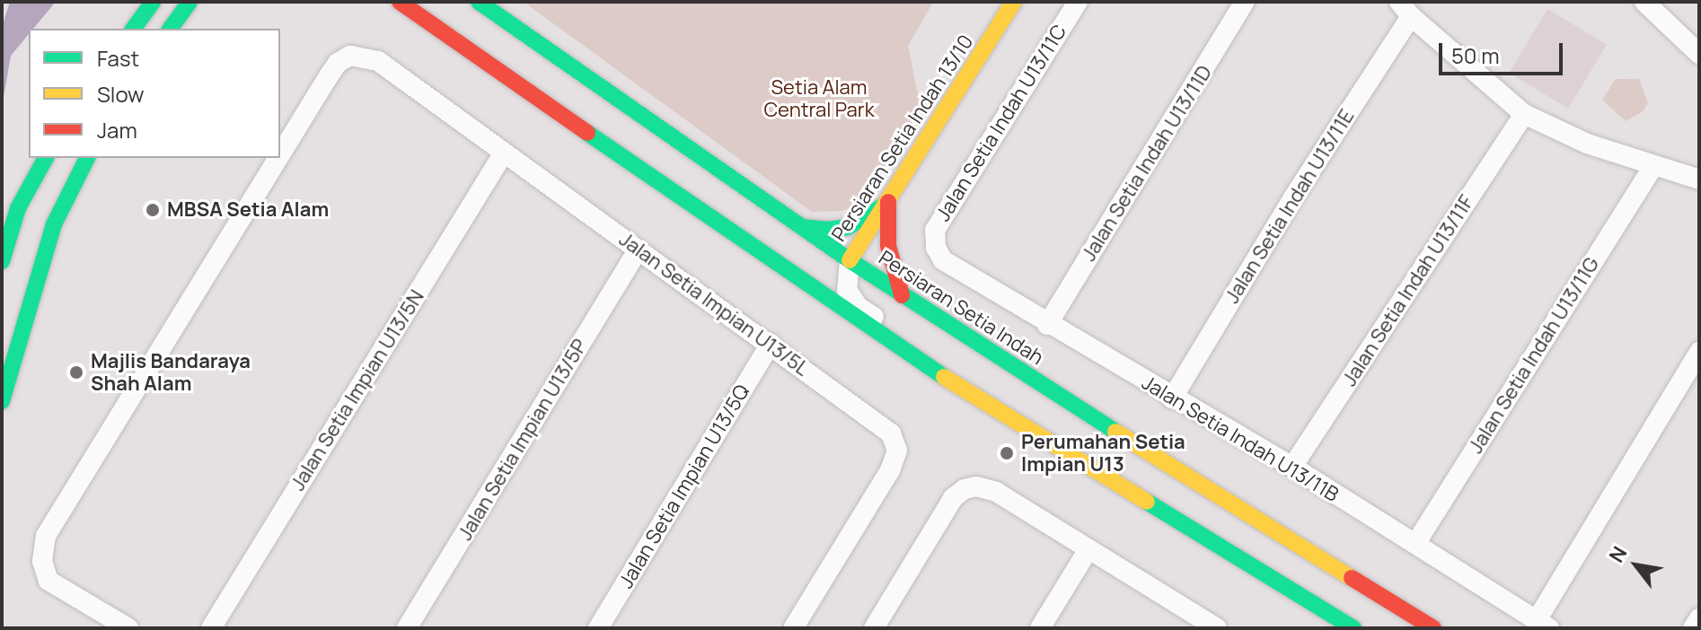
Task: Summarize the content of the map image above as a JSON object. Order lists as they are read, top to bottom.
{
  "streets": {
    "street": [
      "Jalan Setia Indah U13/11C",
      "Persiaran Setia Indah 13/10",
      "Jalan Setia Indah U13/11D",
      "Jalan Setia Indah U13/11E",
      "Jalan Setia Indah U13/11F",
      "Jalan Setia Impian U13/5L",
      "Persiaran Setia Indah",
      "Jalan Setia Indah U13/11G",
      "Jalan Setia Impian U13/5N",
      "Jalan Setia Indah U13/11B",
      "Jalan Setia Impian U13/5P",
      "Jalan Setia Impian U13/5Q"
    ]
  },
  "crossings": [
    ["Jalan Setia Indah U13/11C", "Jalan Setia Indah U13/11B"],
    ["Persiaran Setia Indah 13/10", "Persiaran Setia Indah"],
    ["Jalan Setia Indah U13/11D", "Jalan Setia Indah U13/11B"],
    ["Jalan Setia Indah U13/11E", "Jalan Setia Indah U13/11B"],
    ["Jalan Setia Indah U13/11F", "Jalan Setia Indah U13/11B"],
    ["Jalan Setia Impian U13/5L", "Jalan Setia Impian U13/5N"],
    ["Jalan Setia Impian U13/5L", "Jalan Setia Impian U13/5P"],
    ["Jalan Setia Impian U13/5L", "Jalan Setia Impian U13/5Q"],
    ["Jalan Setia Indah U13/11G", "Jalan Setia Indah U13/11B"]
  ],
  "parks": ["Setia Alam Central Park"],
  "places": ["MBSA Setia Alam", "Majlis Bandaraya Shah Alam", "Perumahan Setia Impian U13"],
  "legend": ["Fast", "Slow", "Jam"],
  "scale_bar": "50 m",
  "north": "top left"
}
